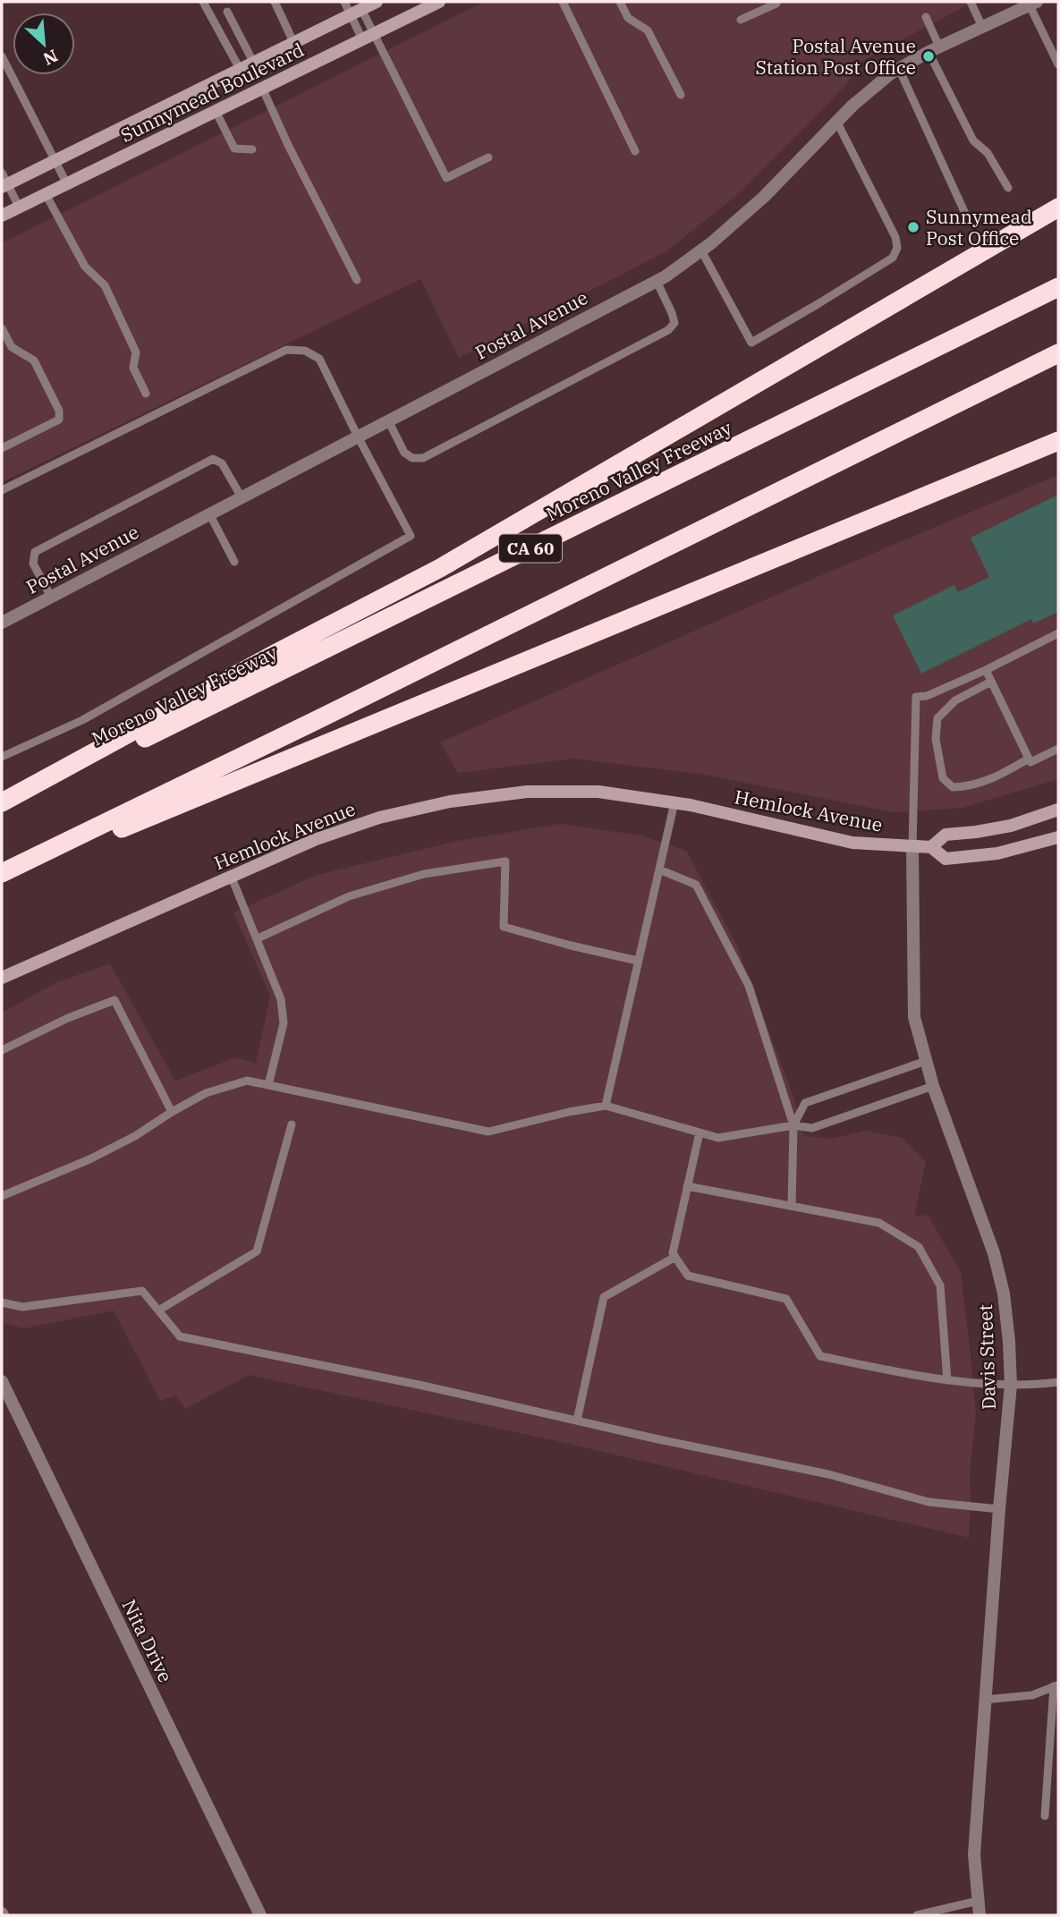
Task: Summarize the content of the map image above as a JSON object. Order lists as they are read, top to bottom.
{
  "streets": {
    "highway": ["Moreno Valley Freeway", "CA 60"],
    "street": [
      "Sunnymead Boulevard",
      "Postal Avenue",
      "Hemlock Avenue",
      "Davis Street",
      "Nita Drive"
    ]
  },
  "crossings": [
    ["Hemlock Avenue", "Davis Street"]
  ],
  "places": ["Postal Avenue Station Post Office", "Sunnymead Post Office"],
  "north": "bottom right"
}
